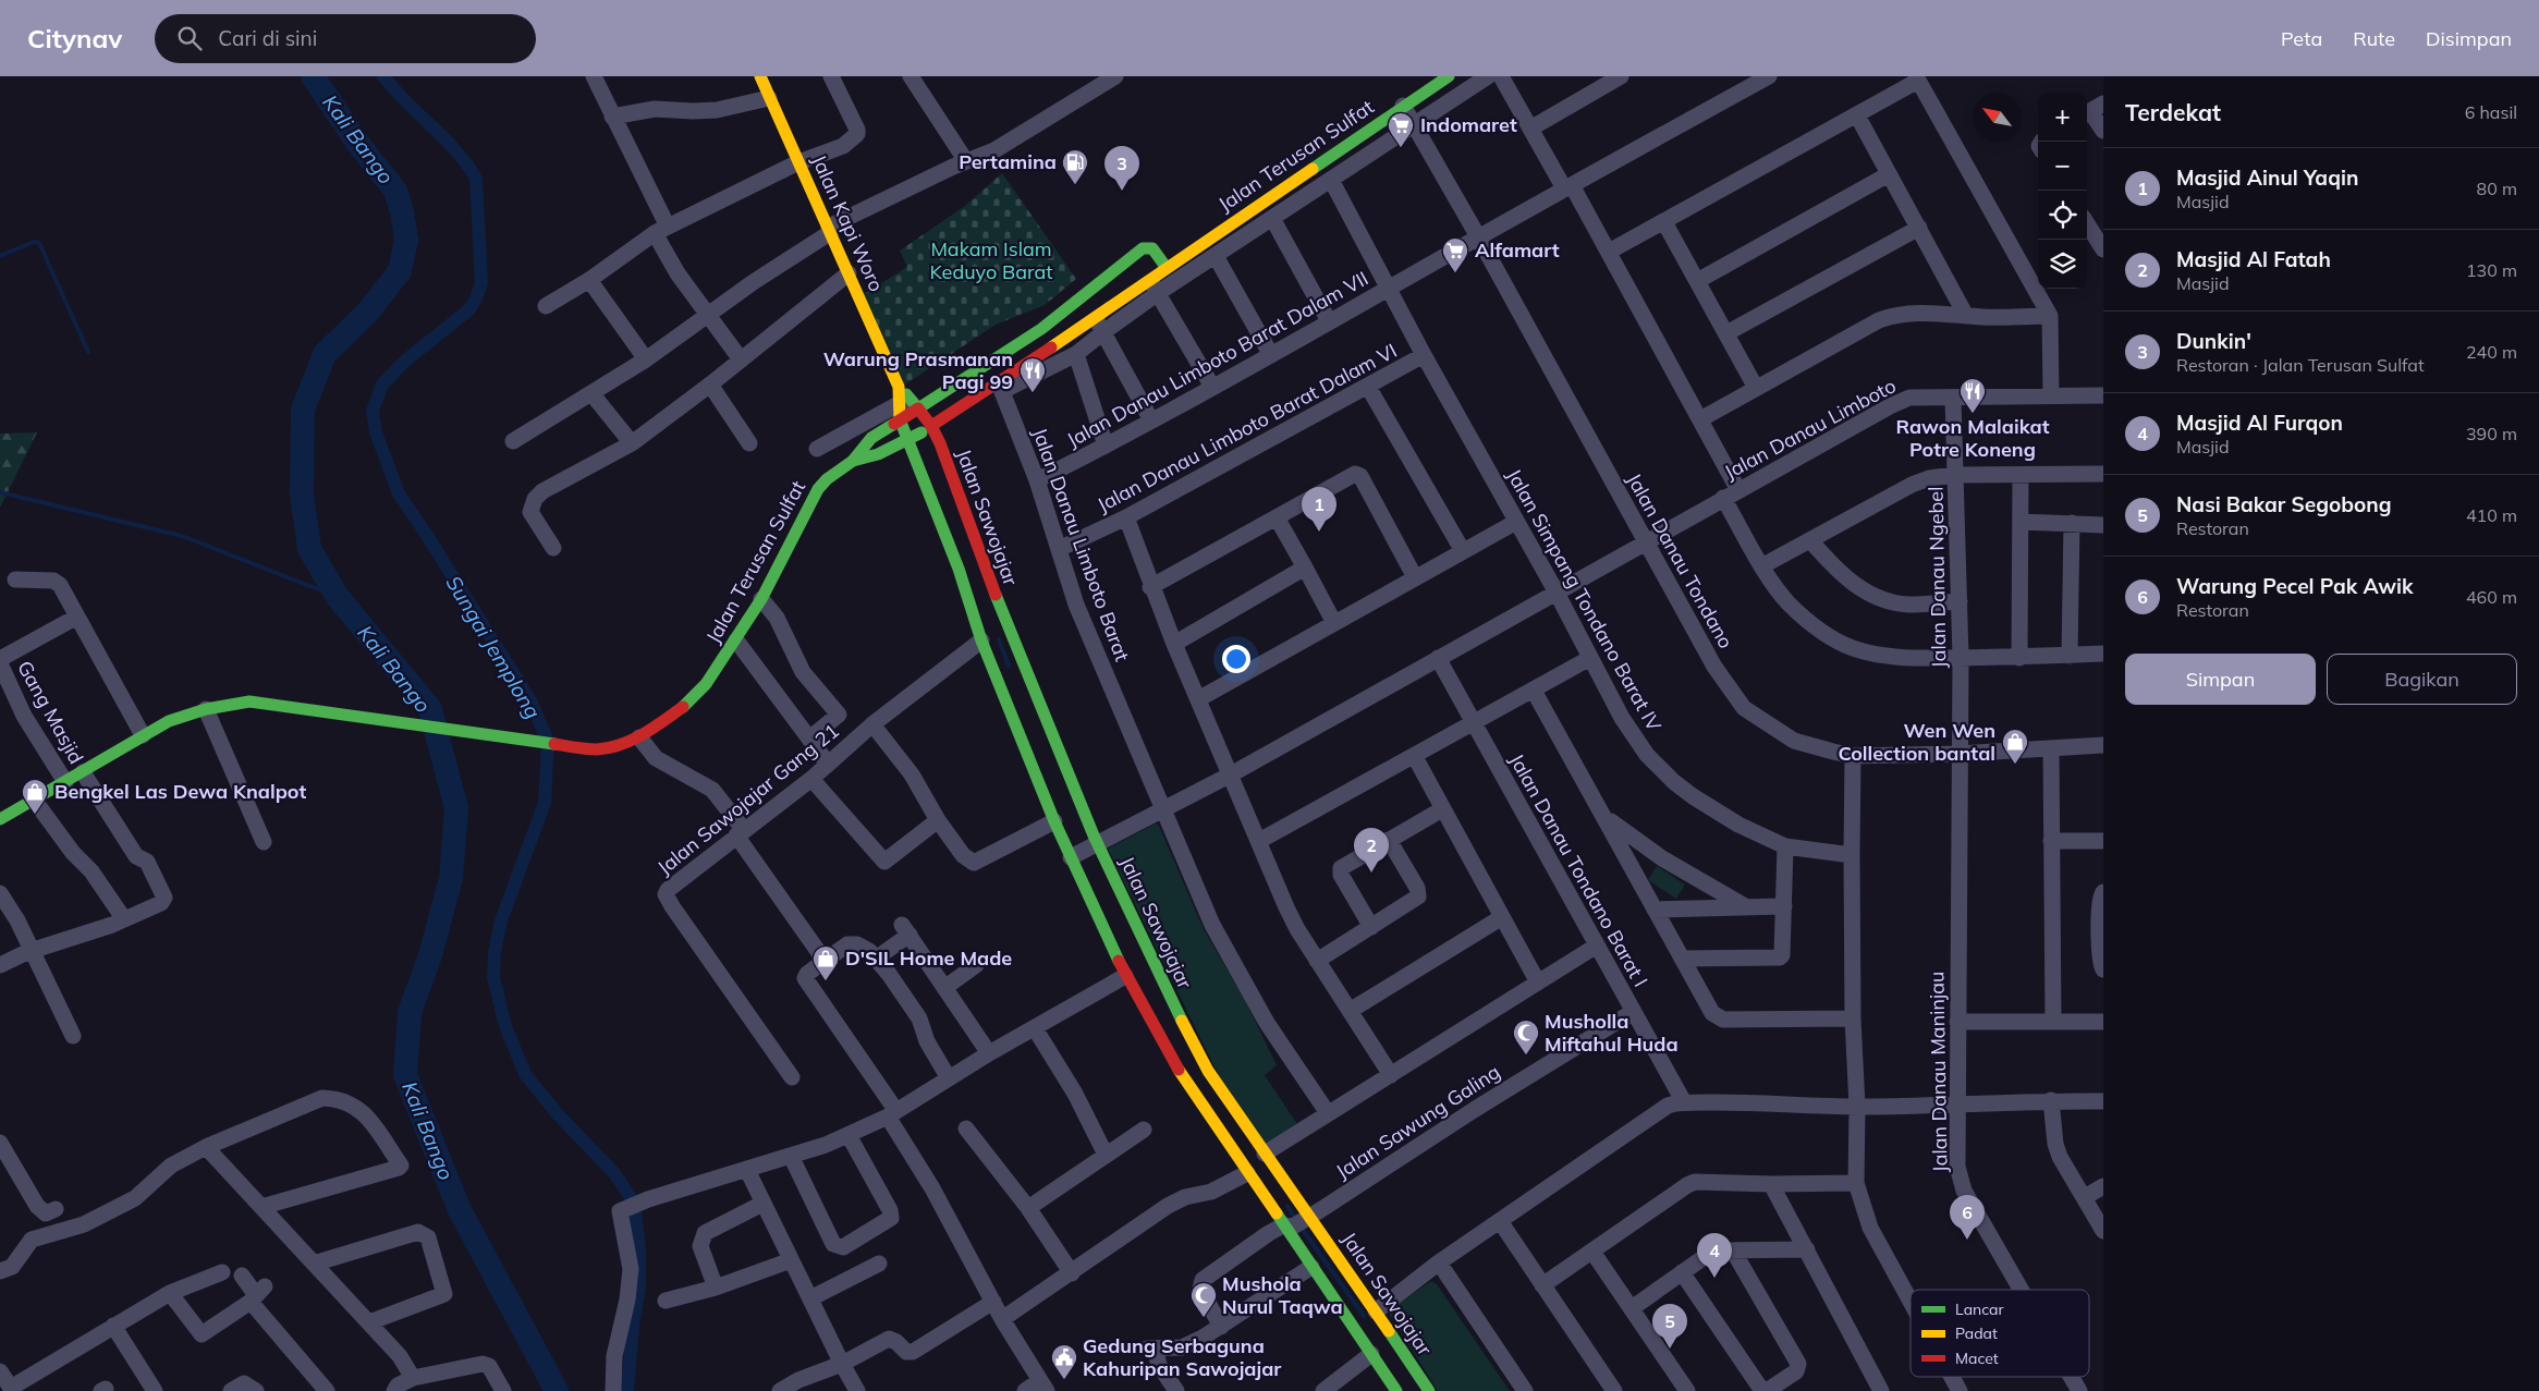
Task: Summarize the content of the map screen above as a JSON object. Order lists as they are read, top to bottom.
{
  "streets": {
    "main road": ["Jalan Terusan Sulfat", "Jalan Kapi Woro", "Jalan Sawojajar"],
    "street": [
      "Jalan Danau Limboto Barat Dalam VII",
      "Jalan Danau Limboto Barat Dalam VI",
      "Jalan Danau Limboto",
      "Jalan Danau Limboto Barat",
      "Jalan Danau Tondano",
      "Jalan Danau Ngebel",
      "Jalan Simpang Tondano Barat IV",
      "Gang Masjid",
      "Jalan Sawojajar Gang 21",
      "Jalan Danau Tondano Barat I",
      "Jalan Danau Maninjau",
      "Jalan Sawung Galing"
    ]
  },
  "crossings": [
    ["Jalan Terusan Sulfat", "Jalan Kapi Woro"],
    ["Jalan Terusan Sulfat", "Jalan Sawojajar"],
    ["Jalan Terusan Sulfat", "Jalan Danau Limboto Barat"],
    ["Jalan Terusan Sulfat", "Jalan Danau Tondano"],
    ["Jalan Terusan Sulfat", "Jalan Simpang Tondano Barat IV"],
    ["Jalan Terusan Sulfat", "Gang Masjid"],
    ["Jalan Kapi Woro", "Jalan Sawojajar"],
    ["Jalan Danau Limboto Barat Dalam VII", "Jalan Danau Limboto Barat"],
    ["Jalan Danau Limboto Barat Dalam VII", "Jalan Danau Tondano"],
    ["Jalan Danau Limboto Barat Dalam VII", "Jalan Simpang Tondano Barat IV"],
    ["Jalan Danau Limboto Barat Dalam VI", "Jalan Danau Limboto Barat"],
    ["Jalan Danau Limboto Barat Dalam VI", "Jalan Simpang Tondano Barat IV"],
    ["Jalan Danau Limboto", "Jalan Danau Tondano"],
    ["Jalan Danau Limboto", "Jalan Danau Ngebel"],
    ["Jalan Danau Limboto", "Jalan Simpang Tondano Barat IV"],
    ["Jalan Sawojajar", "Jalan Sawojajar Gang 21"],
    ["Jalan Sawojajar", "Jalan Sawung Galing"],
    ["Jalan Danau Tondano", "Jalan Danau Ngebel"],
    ["Jalan Danau Tondano", "Jalan Danau Maninjau"],
    ["Jalan Danau Ngebel", "Jalan Danau Maninjau"],
    ["Jalan Danau Tondano Barat I", "Jalan Sawung Galing"]
  ],
  "water": ["Kali Bango", "Sungai Jemplong"],
  "parks": ["Makam Islam Keduyo Barat"],
  "places": {
    "supermarket": ["Indomaret", "Alfamart"],
    "fuel station": ["Pertamina"],
    "restaurant": ["Warung Prasmanan Pagi 99", "Rawon Malaikat Potre Koneng"],
    "shop": ["Wen Wen Collection bantal", "Bengkel Las Dewa Knalpot", "D'SIL Home Made"],
    "mosque": ["Musholla Miftahul Huda", "Mushola Nurul Taqwa"],
    "public building": ["Gedung Serbaguna Kahuripan Sawojajar"]
  },
  "legend": ["Lancar", "Padat", "Macet"],
  "north": "top left",
  "page": {
    "header": "Citynav",
    "search": "Cari di sini",
    "nav": ["Peta", "Rute", "Disimpan"],
    "heading": ["Terdekat", "6 hasil"],
    "map_buttons": ["+", "−"],
    "pins": [
      "3",
      "1",
      "2",
      "6",
      "4",
      "5"
    ],
    "list": [
      {
        "mark": "1",
        "name": "Masjid Ainul Yaqin",
        "note": "Masjid",
        "value": "80 m"
      },
      {
        "mark": "2",
        "name": "Masjid Al Fatah",
        "note": "Masjid",
        "value": "130 m"
      },
      {
        "mark": "3",
        "name": "Dunkin'",
        "note": "Restoran · Jalan Terusan Sulfat",
        "value": "240 m"
      },
      {
        "mark": "4",
        "name": "Masjid Al Furqon",
        "note": "Masjid",
        "value": "390 m"
      },
      {
        "mark": "5",
        "name": "Nasi Bakar Segobong",
        "note": "Restoran",
        "value": "410 m"
      },
      {
        "mark": "6",
        "name": "Warung Pecel Pak Awik",
        "note": "Restoran",
        "value": "460 m"
      }
    ],
    "buttons": ["Simpan", "Bagikan"]
  }
}
